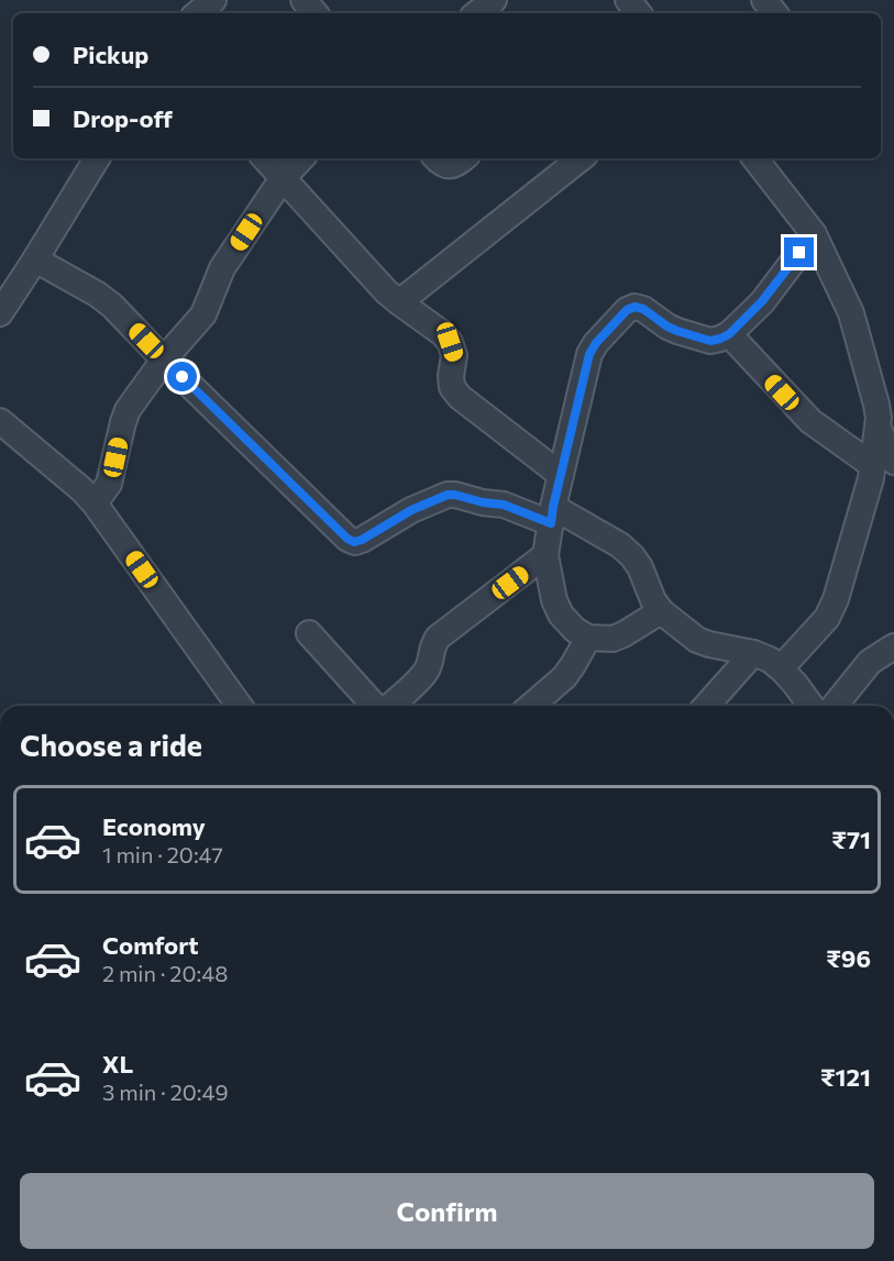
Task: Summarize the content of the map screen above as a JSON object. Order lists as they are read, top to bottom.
{
  "page": {
    "banner": ["Pickup", "Drop-off"],
    "heading": "Choose a ride",
    "list": [
      {
        "name": "Economy",
        "note": "1 min · 20:47",
        "value": "₹71"
      },
      {
        "name": "Comfort",
        "note": "2 min · 20:48",
        "value": "₹96"
      },
      {
        "name": "XL",
        "note": "3 min · 20:49",
        "value": "₹121"
      }
    ],
    "buttons": "Confirm"
  }
}
